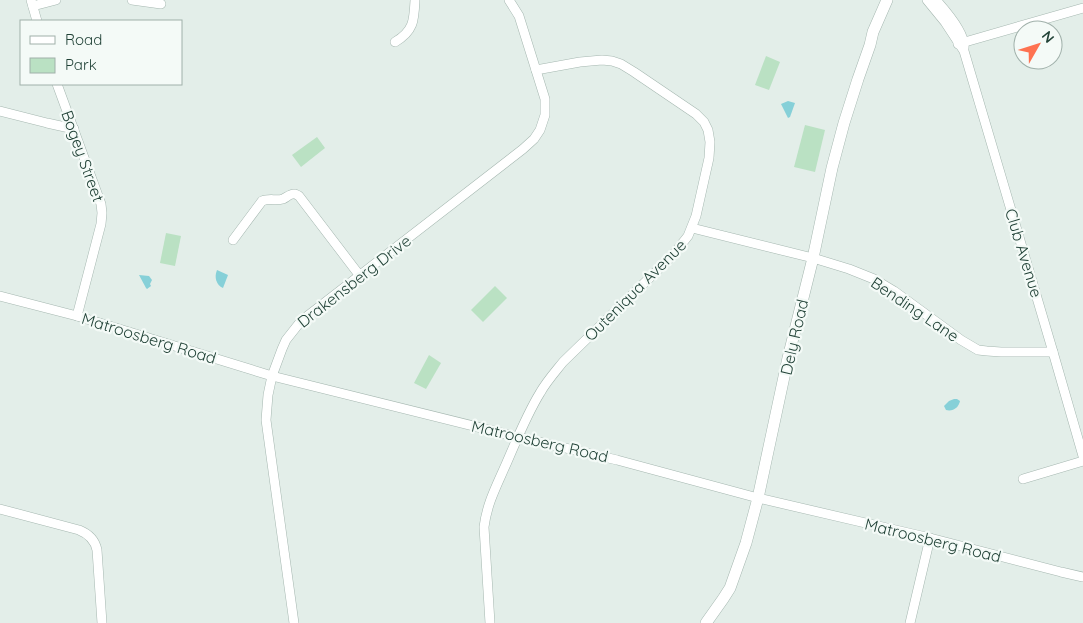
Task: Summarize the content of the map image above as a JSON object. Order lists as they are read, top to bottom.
{
  "streets": {
    "street": [
      "Bogey Street",
      "Club Avenue",
      "Drakensberg Drive",
      "Outeniqua Avenue",
      "Bending Lane",
      "Dely Road",
      "Matroosberg Road"
    ]
  },
  "crossings": [
    ["Bogey Street", "Matroosberg Road"],
    ["Club Avenue", "Bending Lane"],
    ["Drakensberg Drive", "Outeniqua Avenue"],
    ["Drakensberg Drive", "Matroosberg Road"],
    ["Outeniqua Avenue", "Bending Lane"],
    ["Outeniqua Avenue", "Matroosberg Road"],
    ["Bending Lane", "Dely Road"],
    ["Dely Road", "Matroosberg Road"]
  ],
  "legend": ["Road", "Park"],
  "north": "top right"
}
